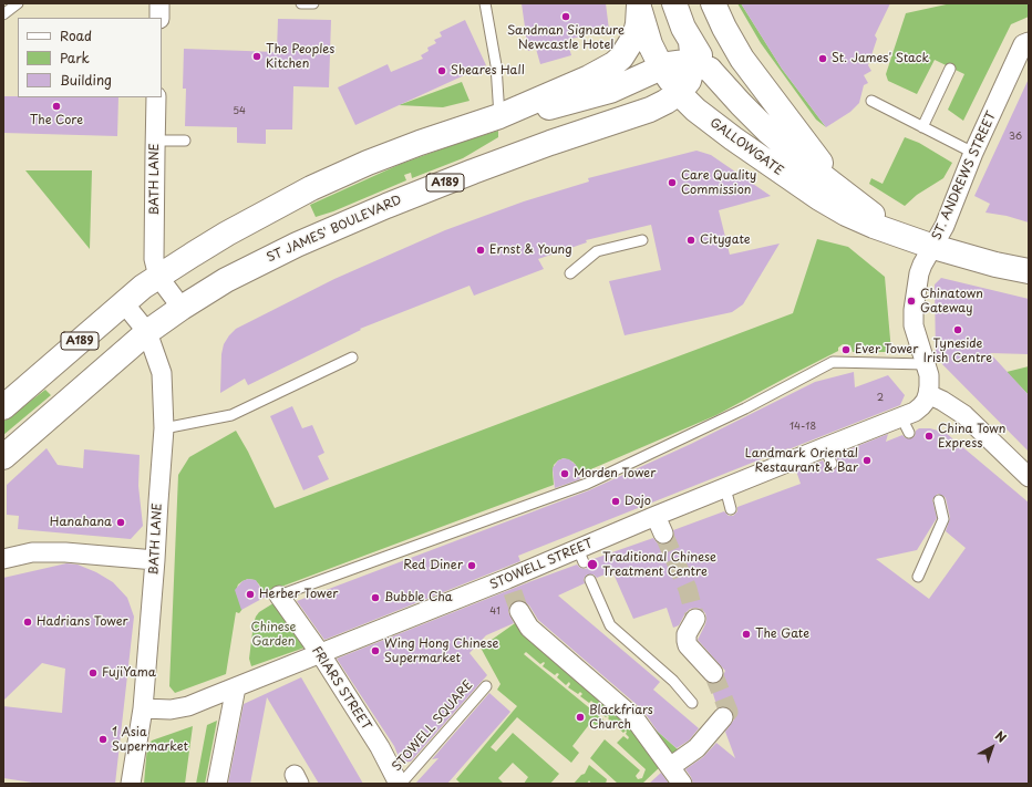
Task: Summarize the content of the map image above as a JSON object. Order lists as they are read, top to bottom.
{
  "streets": {
    "main road": ["GALLOWGATE", "A189", "ST JAMES' BOULEVARD"],
    "street": [
      "ST. ANDREWS STREET",
      "BATH LANE",
      "STOWELL STREET",
      "FRIARS STREET"
    ],
    "lane": ["STOWELL SQUARE"]
  },
  "crossings": [
    ["GALLOWGATE", "ST. ANDREWS STREET"],
    ["GALLOWGATE", "A189"],
    ["GALLOWGATE", "ST JAMES' BOULEVARD"],
    ["ST. ANDREWS STREET", "STOWELL STREET"],
    ["BATH LANE", "A189"],
    ["BATH LANE", "ST JAMES' BOULEVARD"],
    ["BATH LANE", "STOWELL STREET"],
    ["A189", "ST JAMES' BOULEVARD"],
    ["STOWELL STREET", "FRIARS STREET"],
    ["FRIARS STREET", "STOWELL SQUARE"]
  ],
  "parks": ["Chinese Garden"],
  "places": [
    "Sandman Signature Newcastle Hotel",
    "The Peoples Kitchen",
    "St. James' Stack",
    "Sheares Hall",
    "The Core",
    "Care Quality Commission",
    "Citygate",
    "Ernst & Young",
    "Chinatown Gateway",
    "Tyneside Irish Centre",
    "Ever Tower",
    "China Town Express",
    "Landmark Oriental Restaurant & Bar",
    "Morden Tower",
    "Dojo",
    "Hanahana",
    "Traditional Chinese Treatment Centre",
    "Red Diner",
    "Herber Tower",
    "Bubble Cha",
    "Hadrians Tower",
    "The Gate",
    "Wing Hong Chinese Supermarket",
    "FujiYama",
    "Blackfriars Church",
    "1 Asia Supermarket"
  ],
  "house_numbers": [
    "54",
    "36",
    "2",
    "14-18",
    "41"
  ],
  "legend": ["Road", "Park", "Building"],
  "north": "top right"
}
